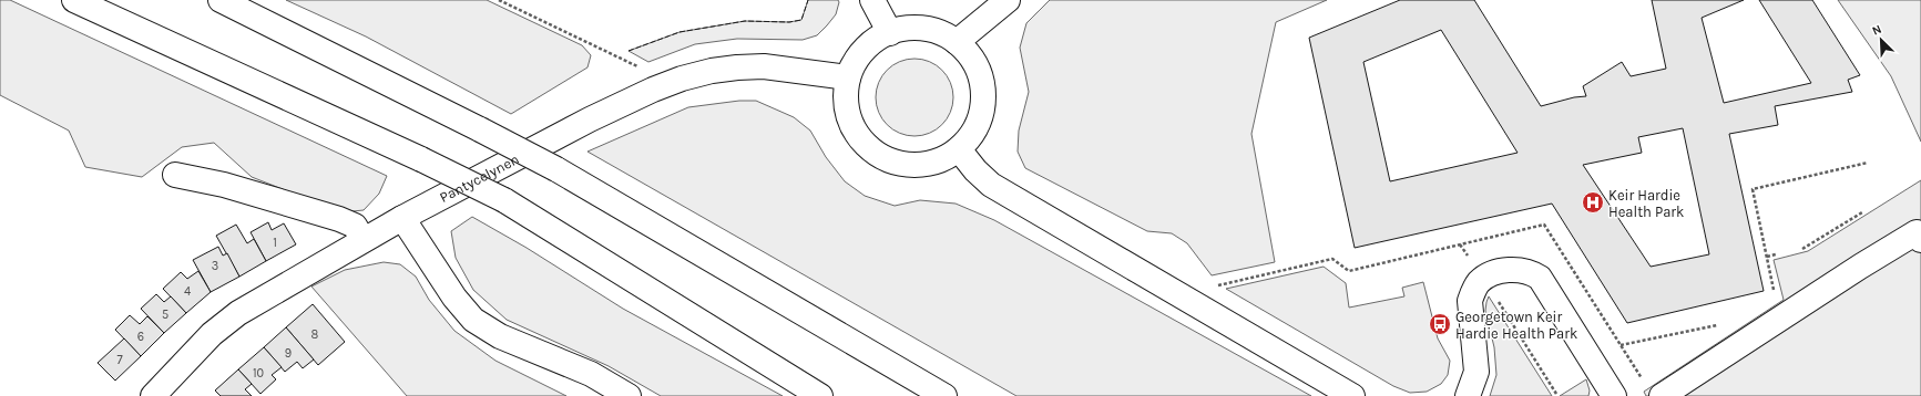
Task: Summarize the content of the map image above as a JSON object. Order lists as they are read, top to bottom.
{
  "streets": {
    "main road": ["Pantycelynen"]
  },
  "places": {
    "hospital": ["Keir Hardie Health Park"],
    "bus stop": ["Georgetown Keir Hardie Health Park"]
  },
  "house_numbers": [
    "1",
    "3",
    "4",
    "5",
    "8",
    "6",
    "9",
    "7",
    "10"
  ],
  "north": "top left"
}
